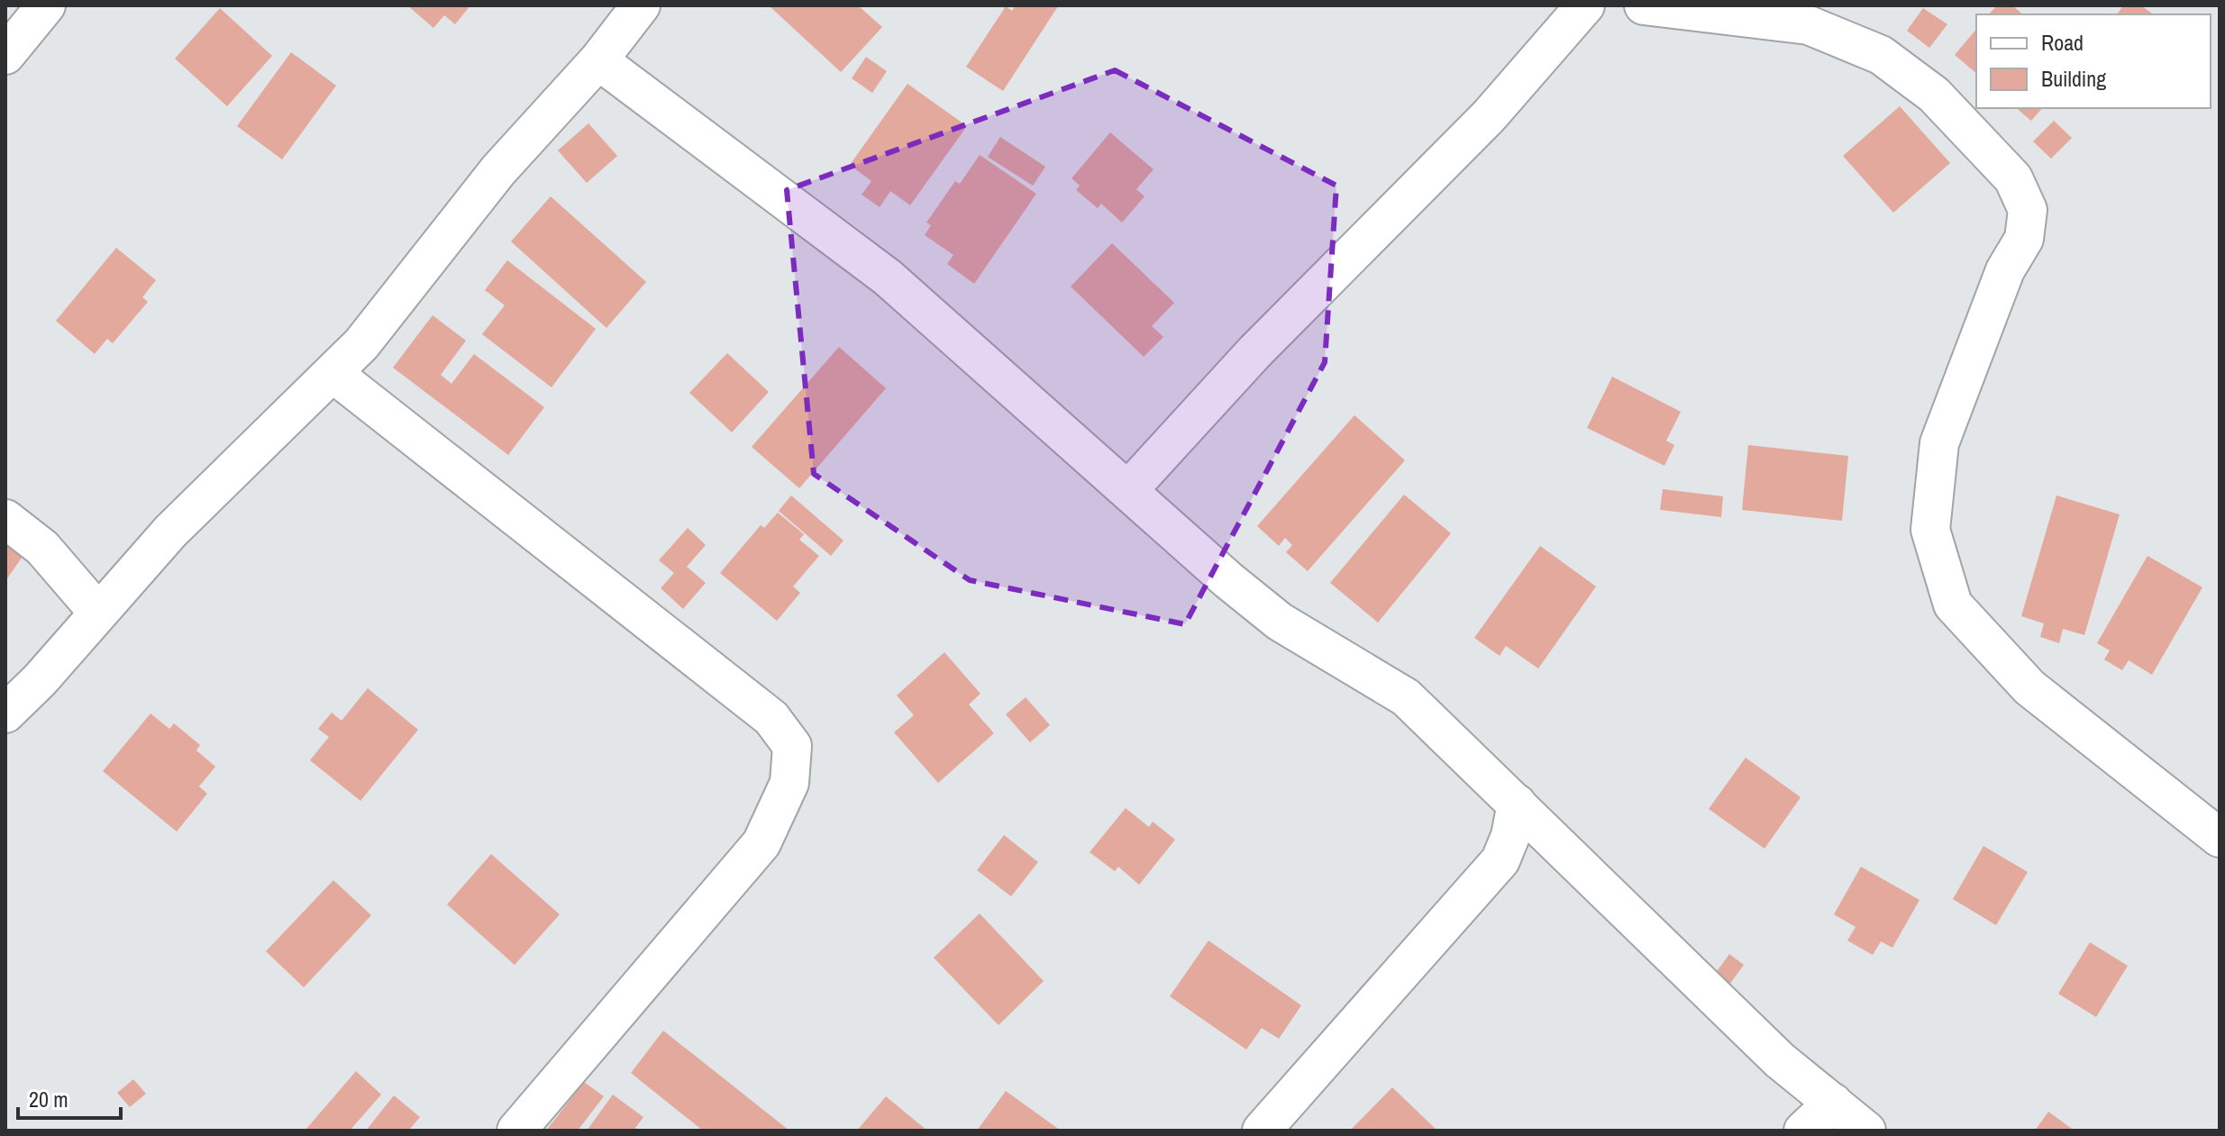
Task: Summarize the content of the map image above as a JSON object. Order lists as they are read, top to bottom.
{
  "legend": ["Road", "Building"],
  "scale_bar": "20 m"
}
